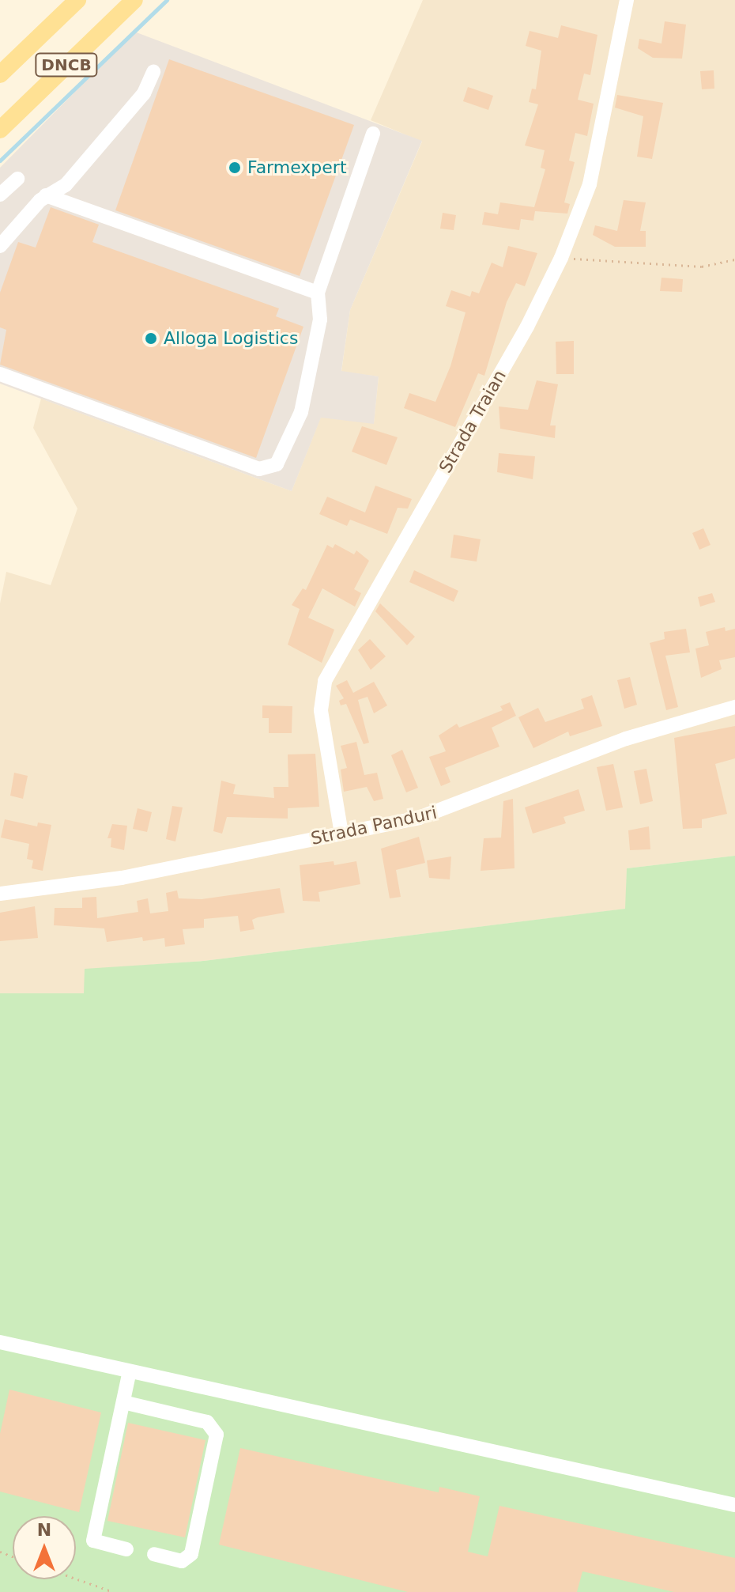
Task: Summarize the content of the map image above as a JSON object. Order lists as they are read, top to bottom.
{
  "streets": {
    "main road": ["DNCB"],
    "street": ["Strada Traian", "Strada Panduri"]
  },
  "crossings": [
    ["Strada Traian", "Strada Panduri"]
  ],
  "places": ["Farmexpert", "Alloga Logistics"],
  "north": "top"
}
